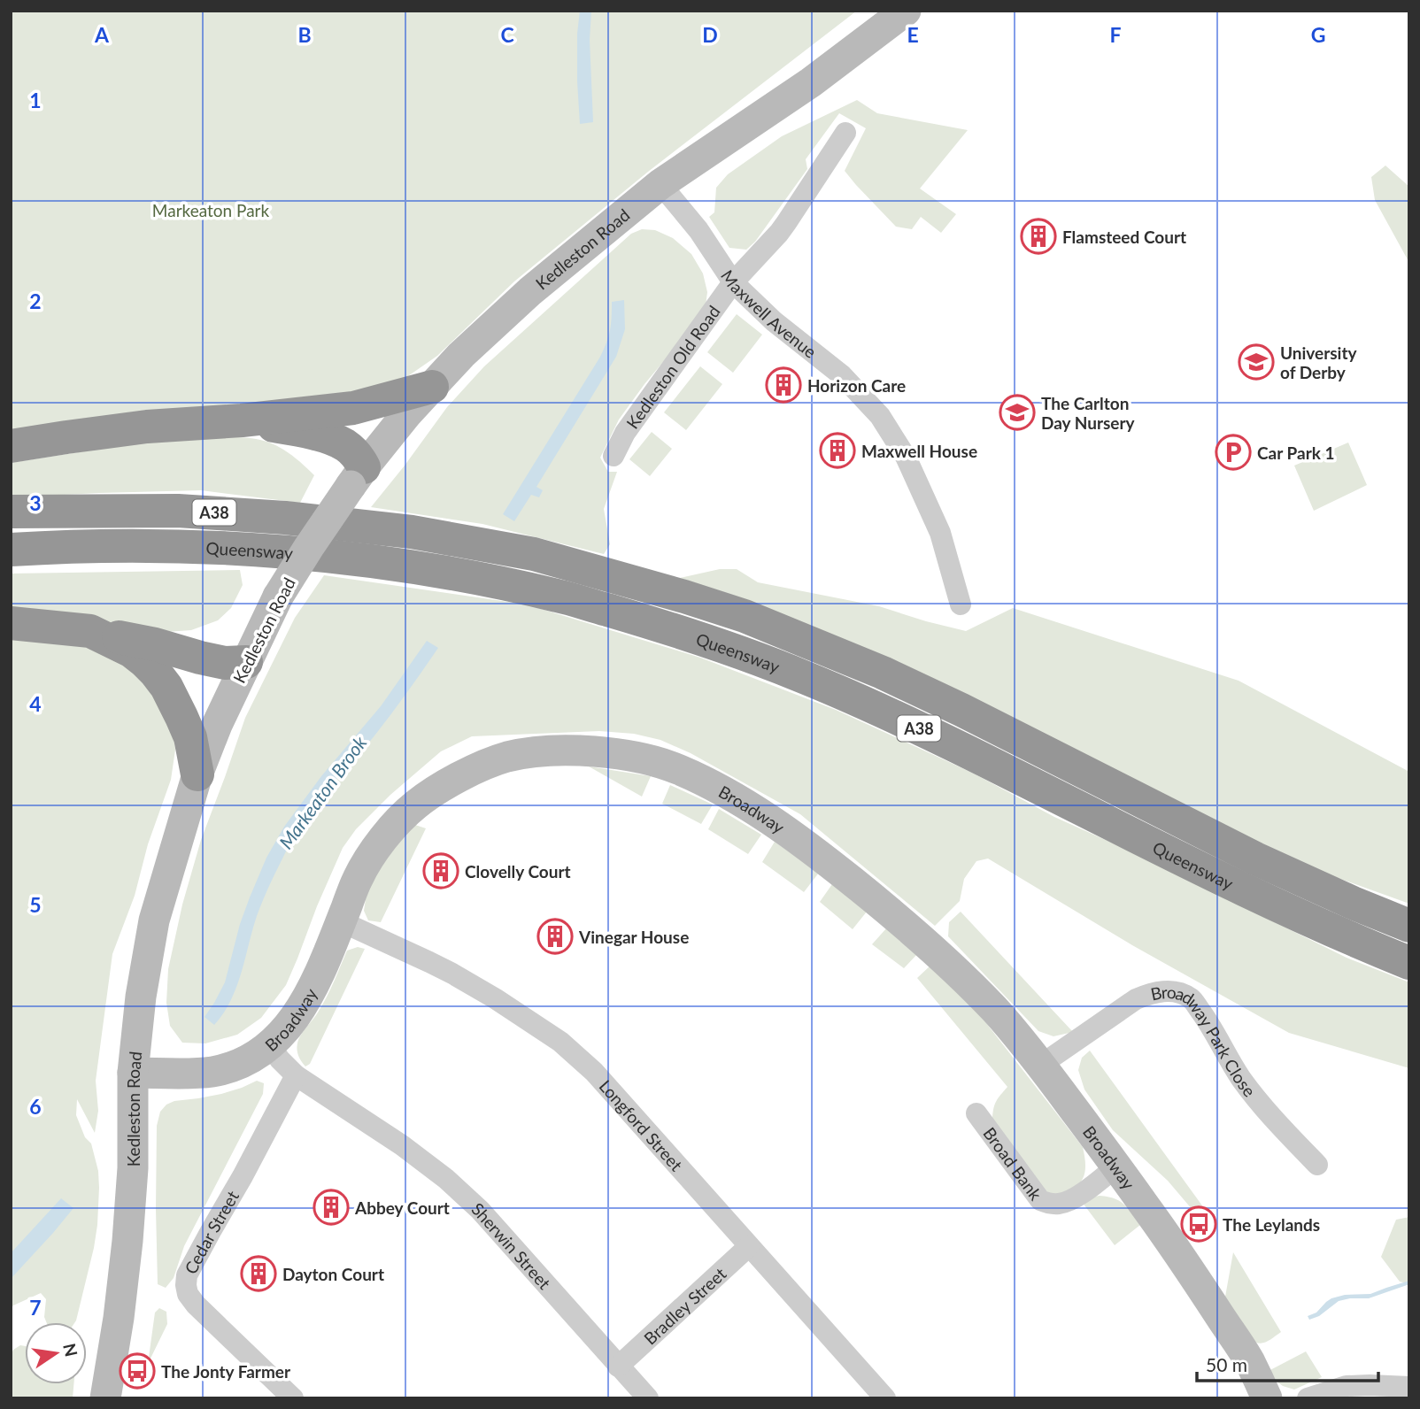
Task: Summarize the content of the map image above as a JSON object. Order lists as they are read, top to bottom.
{
  "streets": {
    "highway": ["A38", "Queensway"],
    "street": [
      "Kedleston Road",
      "Maxwell Avenue",
      "Kedleston Old Road",
      "Broadway",
      "Broadway Park Close",
      "Longford Street",
      "Broad Bank",
      "Cedar Street",
      "Sherwin Street",
      "Bradley Street"
    ]
  },
  "crossings": [
    ["Kedleston Road", "Maxwell Avenue"],
    ["Kedleston Road", "Broadway"],
    ["Maxwell Avenue", "Kedleston Old Road"],
    ["Broadway", "Broadway Park Close"],
    ["Broadway", "Longford Street"],
    ["Broadway", "Broad Bank"],
    ["Broadway", "Sherwin Street"],
    ["Longford Street", "Bradley Street"],
    ["Cedar Street", "Sherwin Street"],
    ["Sherwin Street", "Bradley Street"]
  ],
  "water": ["Markeaton Brook"],
  "parks": ["Markeaton Park"],
  "places": {
    "building": [
      "Flamsteed Court",
      "Horizon Care",
      "Maxwell House",
      "Clovelly Court",
      "Vinegar House",
      "Abbey Court",
      "Dayton Court"
    ],
    "school or university": ["University of Derby", "The Carlton Day Nursery"],
    "parking": ["Car Park 1"],
    "bus stop": ["The Leylands", "The Jonty Farmer"]
  },
  "scale_bar": "50 m",
  "north": "right",
  "grid": {
    "columns": [
      "A",
      "B",
      "C",
      "D",
      "E",
      "F",
      "G"
    ],
    "rows": [
      "1",
      "2",
      "3",
      "4",
      "5",
      "6",
      "7"
    ]
  }
}
